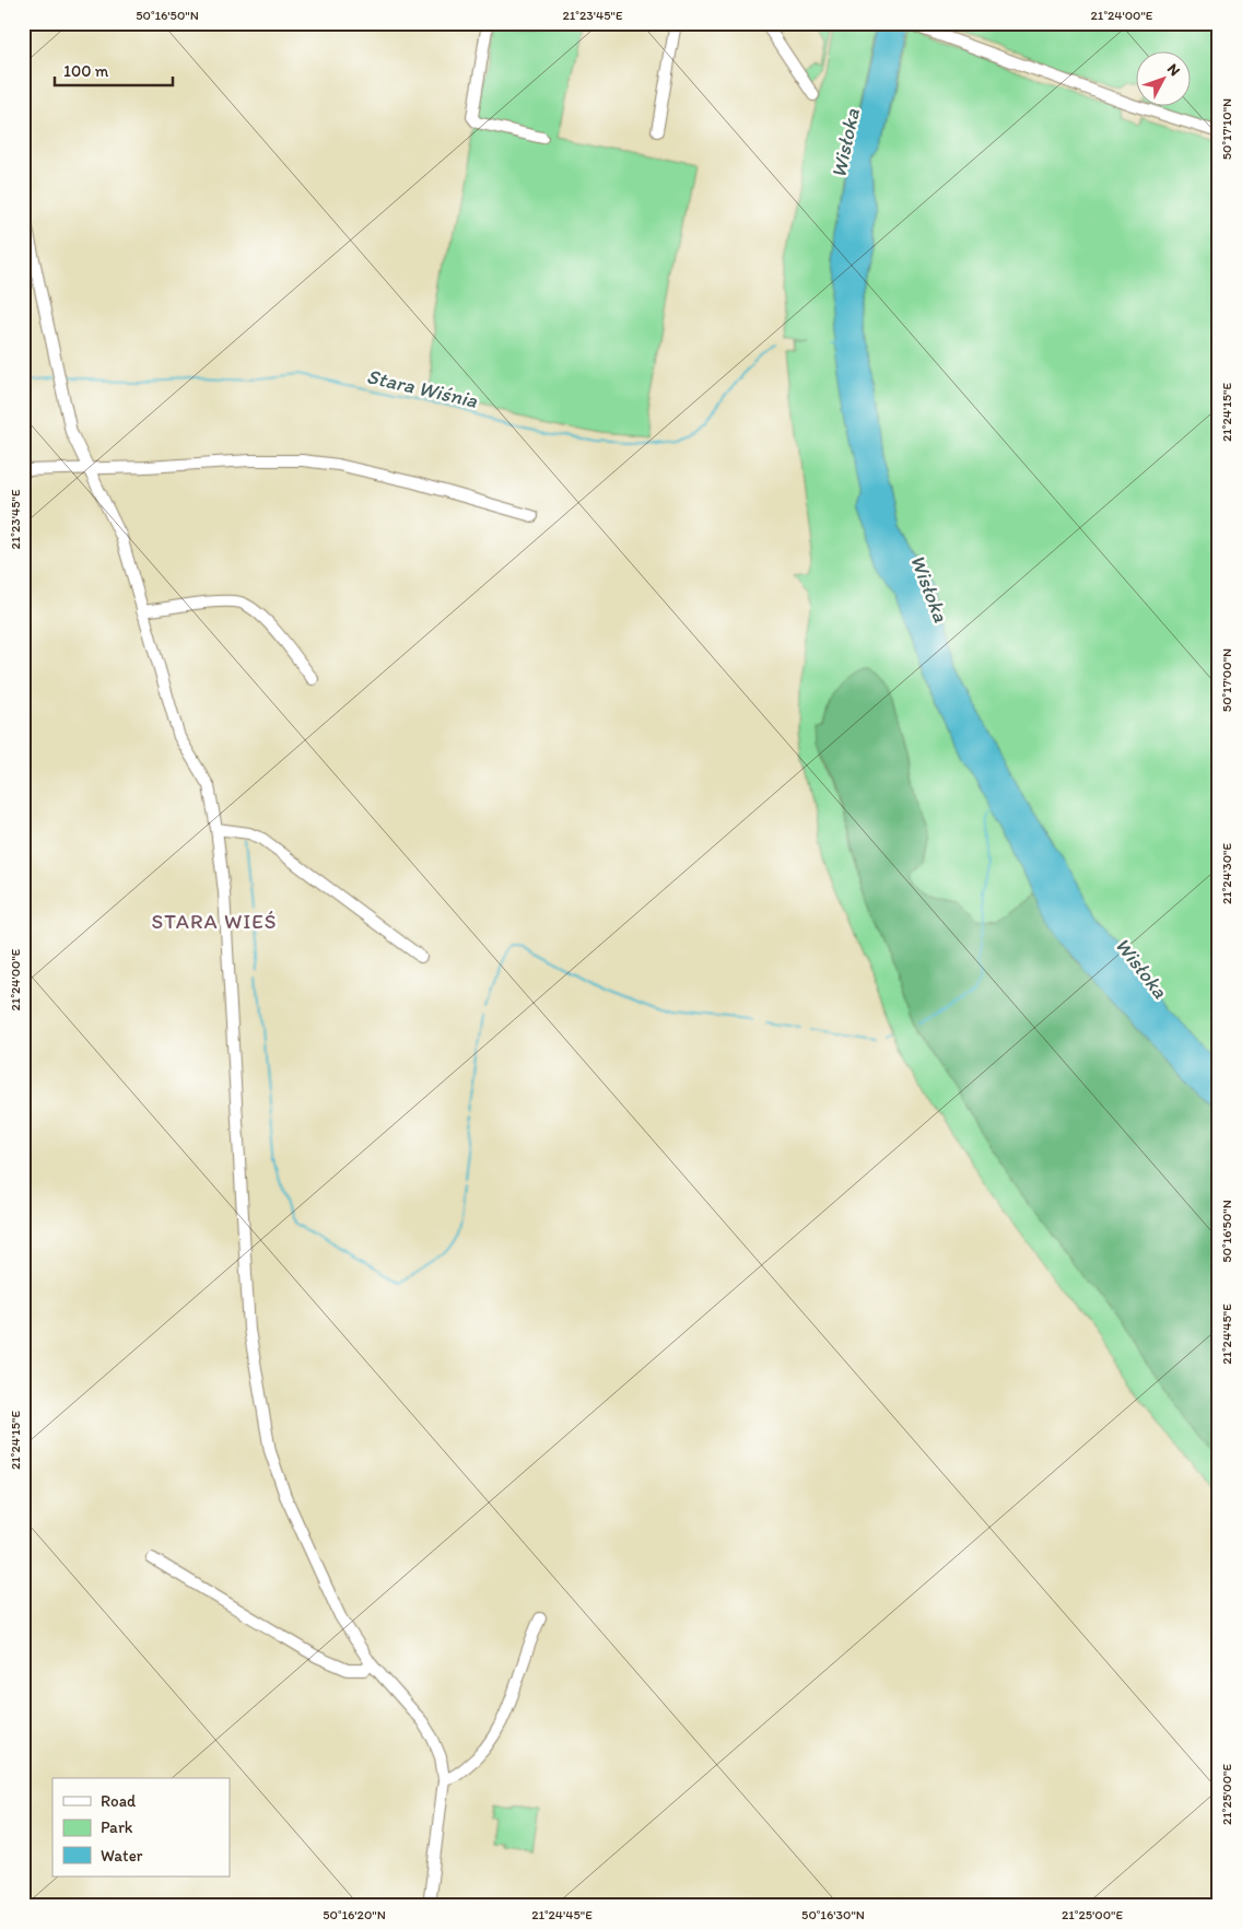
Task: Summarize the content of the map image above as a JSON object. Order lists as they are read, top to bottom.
{
  "districts": ["STARA WIEŚ"],
  "water": ["Wisłoka", "Stara Wiśnia"],
  "legend": ["Road", "Park", "Water"],
  "scale_bar": "100 m",
  "north": "top right",
  "coordinates": [
    "50°16'50\"N",
    "21°23'45\"E",
    "21°24'00\"E",
    "50°17'10\"N",
    "21°24'15\"E",
    "50°17'00\"N",
    "21°24'30\"E",
    "21°24'45\"E",
    "21°25'00\"E",
    "50°16'20\"N",
    "50°16'30\"N"
  ]
}
